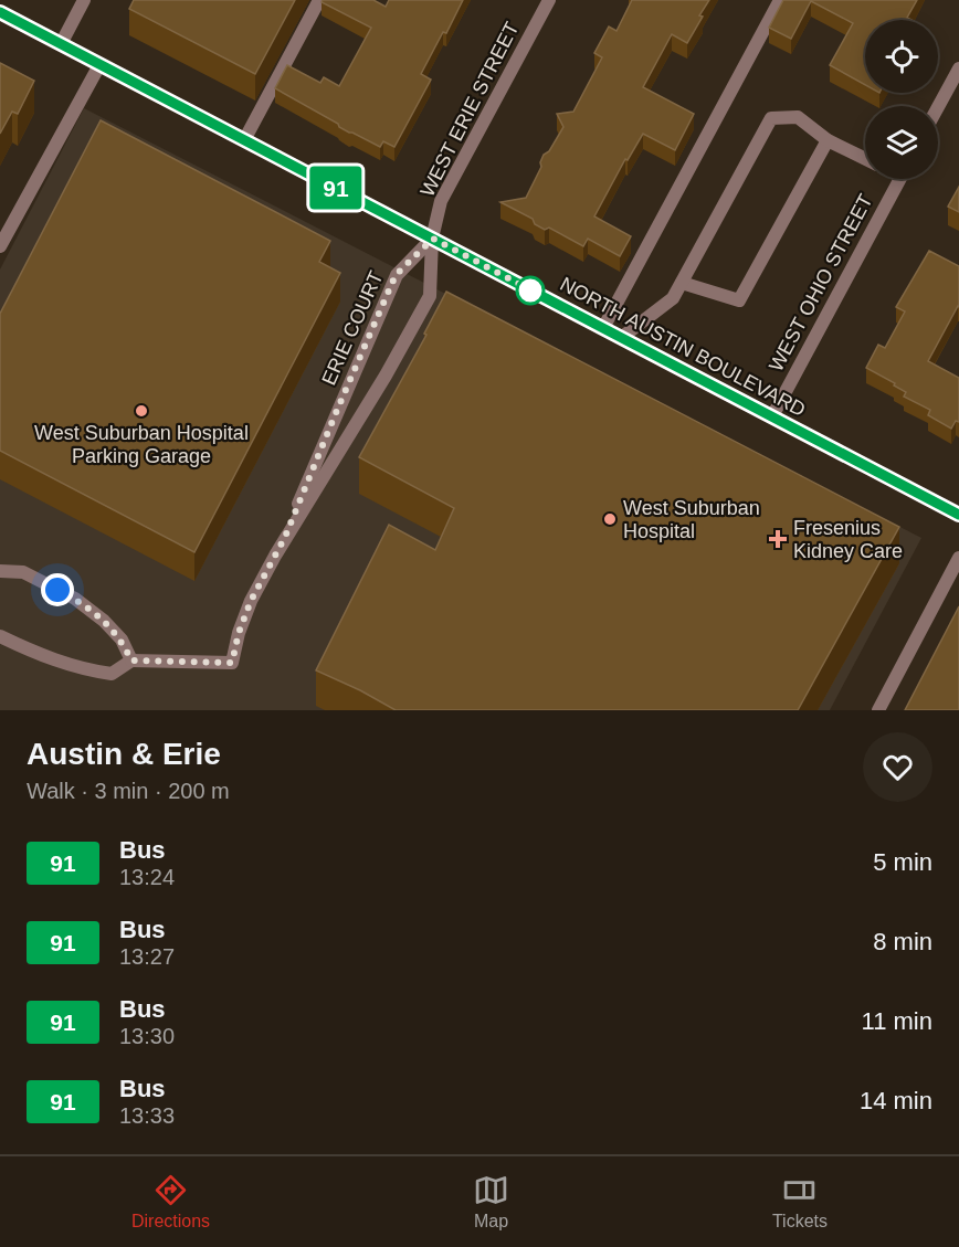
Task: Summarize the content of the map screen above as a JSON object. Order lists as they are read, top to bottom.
{
  "streets": {
    "street": [
      "WEST ERIE STREET",
      "WEST OHIO STREET",
      "ERIE COURT",
      "NORTH AUSTIN BOULEVARD"
    ]
  },
  "crossings": [
    ["WEST ERIE STREET", "ERIE COURT"],
    ["WEST ERIE STREET", "NORTH AUSTIN BOULEVARD"],
    ["WEST OHIO STREET", "NORTH AUSTIN BOULEVARD"],
    ["ERIE COURT", "NORTH AUSTIN BOULEVARD"]
  ],
  "places": {
    "other": ["West Suburban Hospital Parking Garage", "West Suburban Hospital"],
    "health": ["Fresenius Kidney Care"]
  },
  "lines": ["bus line 91"],
  "page": {
    "on_map": "91",
    "heading": ["Austin & Erie", "Walk · 3 min · 200 m"],
    "list": [
      {
        "mark": "91",
        "name": "Bus",
        "note": "13:24",
        "value": "5 min"
      },
      {
        "mark": "91",
        "name": "Bus",
        "note": "13:27",
        "value": "8 min"
      },
      {
        "mark": "91",
        "name": "Bus",
        "note": "13:30",
        "value": "11 min"
      },
      {
        "mark": "91",
        "name": "Bus",
        "note": "13:33",
        "value": "14 min"
      }
    ],
    "tabs": ["Directions", "Map", "Tickets"]
  }
}
